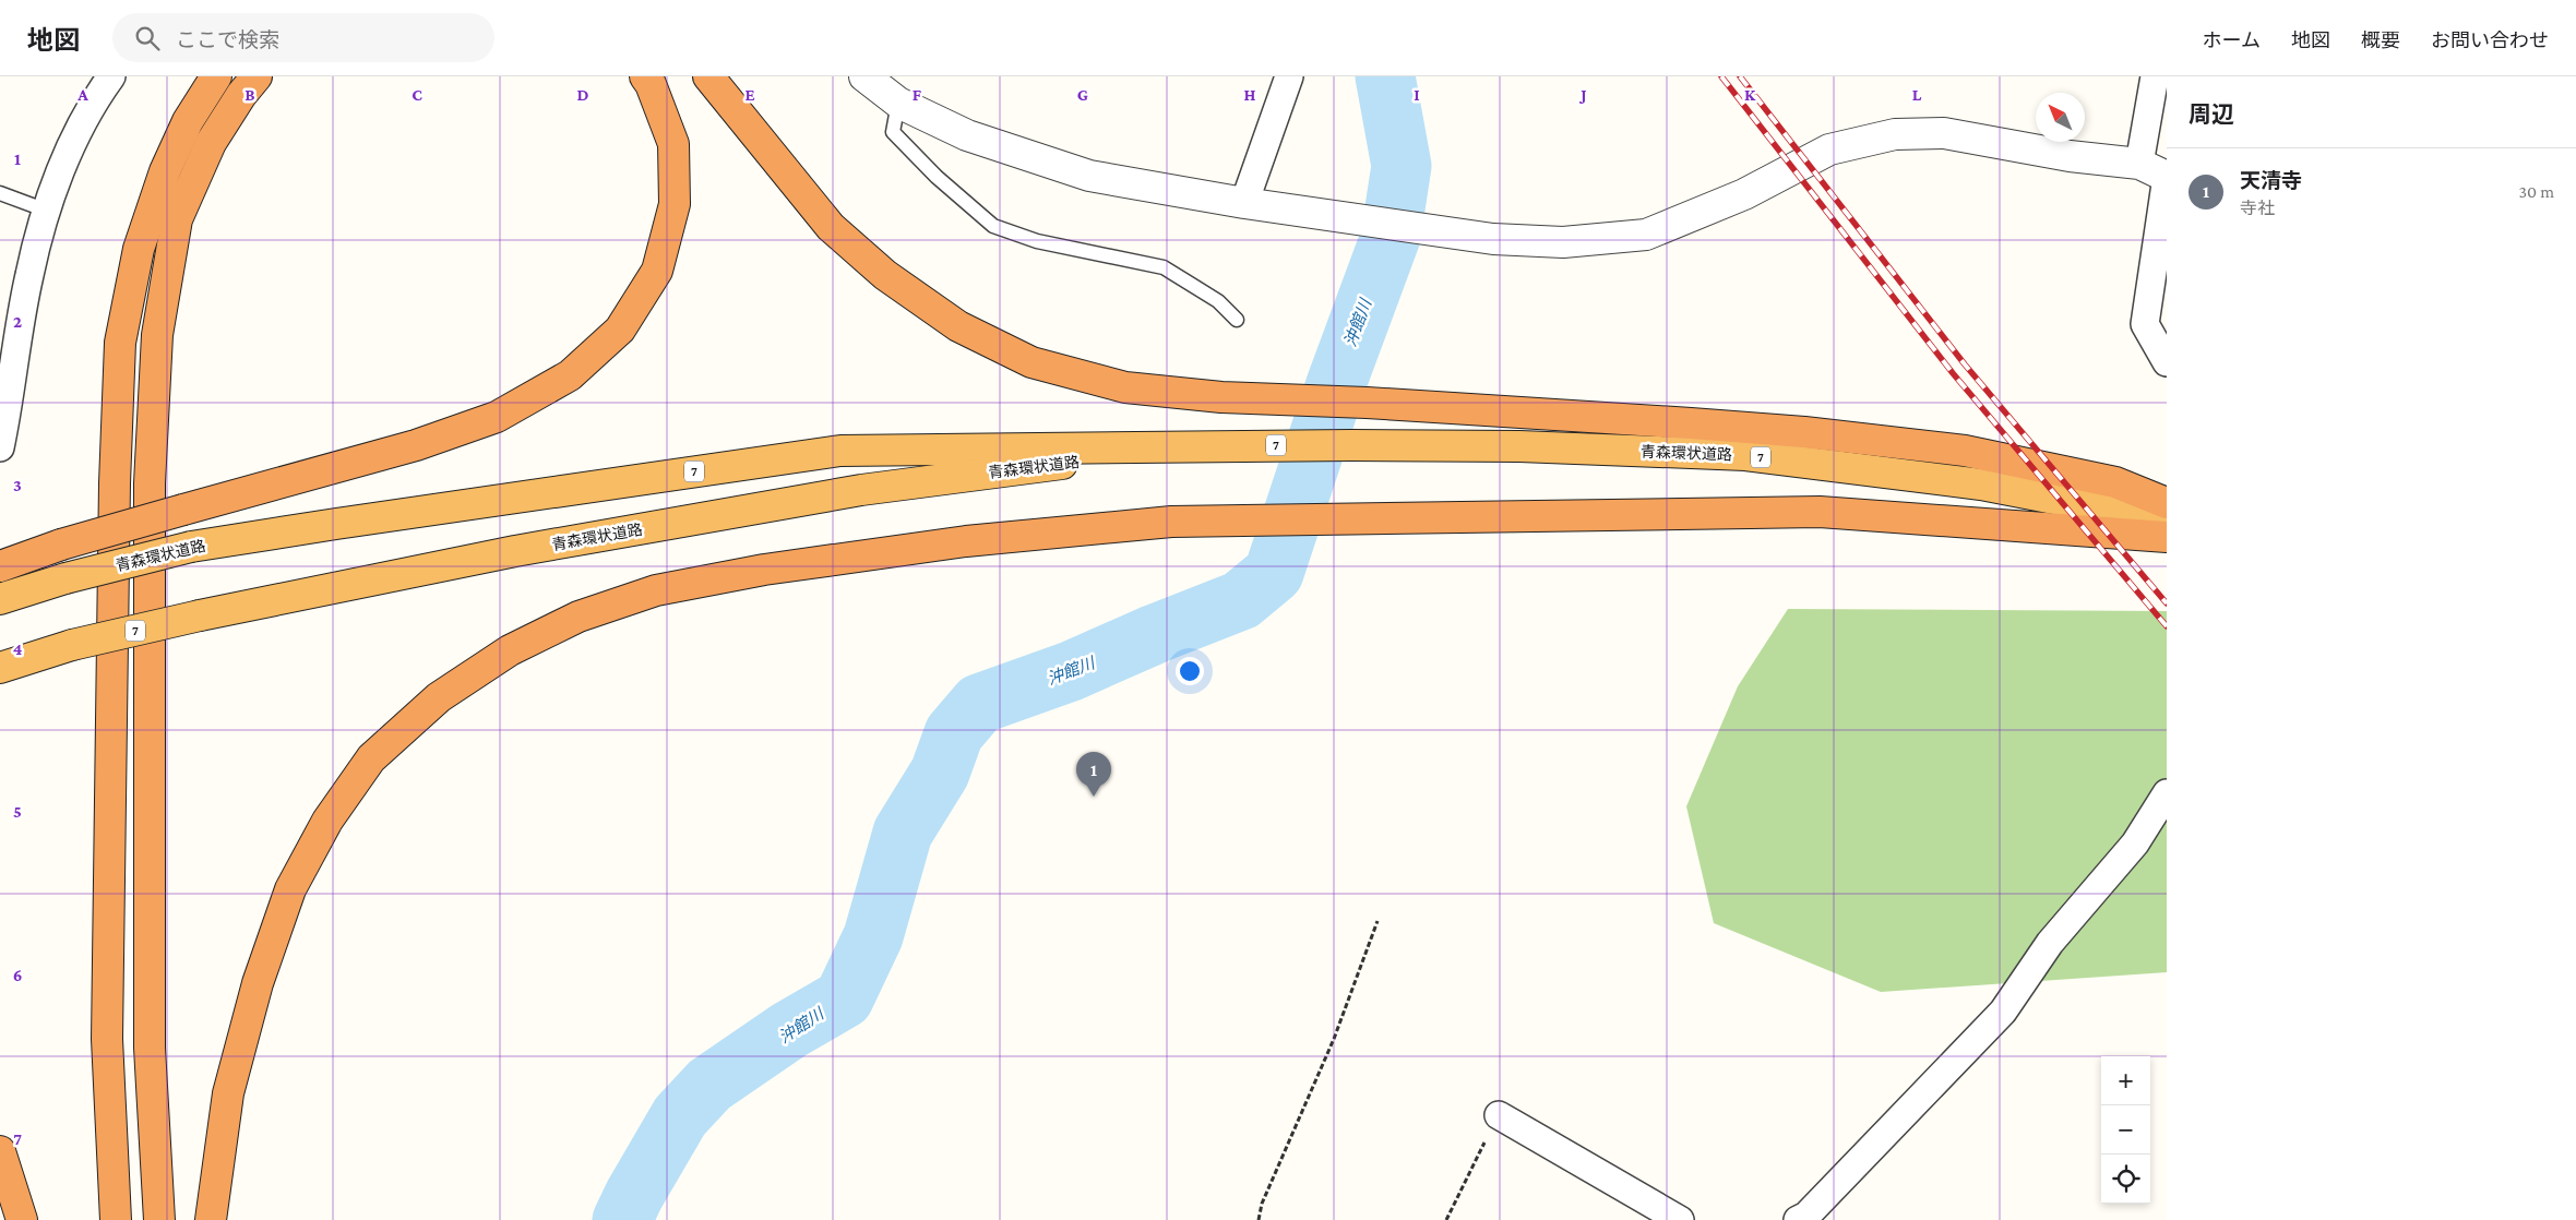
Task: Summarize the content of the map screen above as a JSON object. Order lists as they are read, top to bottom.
{
  "streets": {
    "highway": ["7", "青森環状道路"]
  },
  "water": ["沖館川"],
  "north": "top left",
  "page": {
    "header": "地図",
    "search": "ここで検索",
    "nav": [
      "ホーム",
      "地図",
      "概要",
      "お問い合わせ"
    ],
    "heading": "周辺",
    "list": [
      {
        "mark": "1",
        "name": "天清寺",
        "note": "寺社",
        "value": "30 m"
      }
    ],
    "pins": "1",
    "map_buttons": ["+", "−"]
  },
  "grid": {
    "columns": [
      "A",
      "B",
      "C",
      "D",
      "E",
      "F",
      "G",
      "H",
      "I",
      "J",
      "K",
      "L"
    ],
    "rows": [
      "1",
      "2",
      "3",
      "4",
      "5",
      "6",
      "7"
    ]
  }
}
